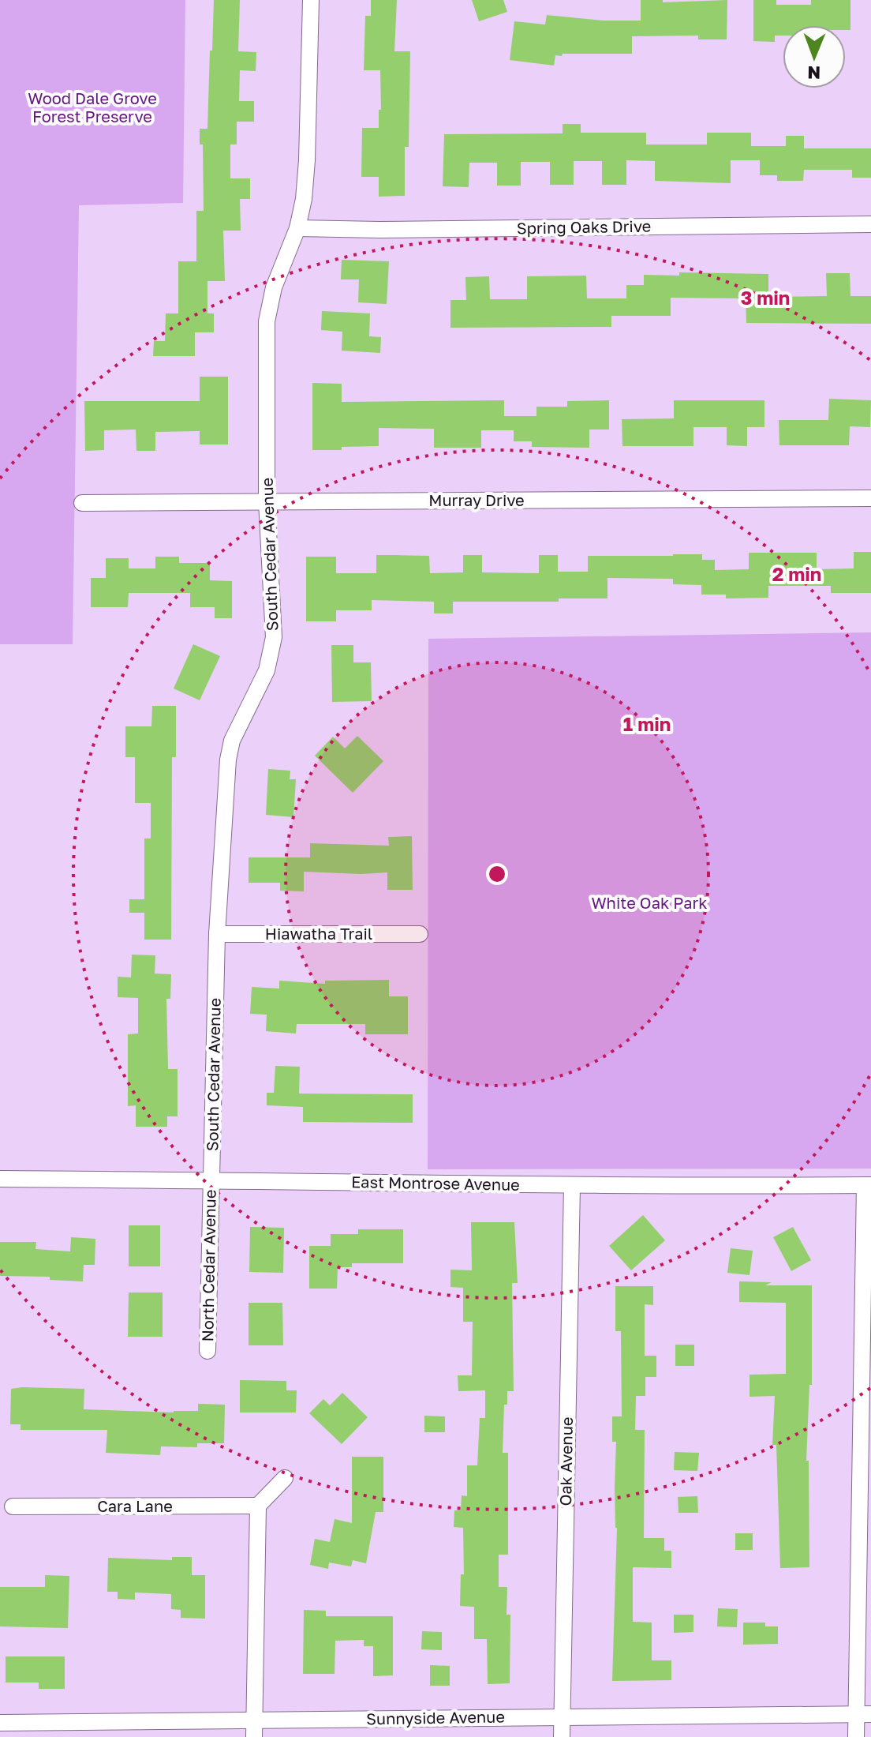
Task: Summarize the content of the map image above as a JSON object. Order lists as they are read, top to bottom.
{
  "streets": {
    "street": [
      "Spring Oaks Drive",
      "Murray Drive",
      "South Cedar Avenue",
      "Hiawatha Trail",
      "East Montrose Avenue",
      "North Cedar Avenue",
      "Oak Avenue",
      "Cara Lane",
      "Sunnyside Avenue"
    ]
  },
  "crossings": [
    ["Spring Oaks Drive", "South Cedar Avenue"],
    ["Murray Drive", "South Cedar Avenue"],
    ["South Cedar Avenue", "Hiawatha Trail"],
    ["South Cedar Avenue", "East Montrose Avenue"],
    ["South Cedar Avenue", "North Cedar Avenue"],
    ["East Montrose Avenue", "North Cedar Avenue"],
    ["East Montrose Avenue", "Oak Avenue"],
    ["Oak Avenue", "Sunnyside Avenue"]
  ],
  "parks": ["Wood Dale Grove Forest Preserve", "White Oak Park"],
  "north": "bottom",
  "rings": ["3 min", "2 min", "1 min"]
}
